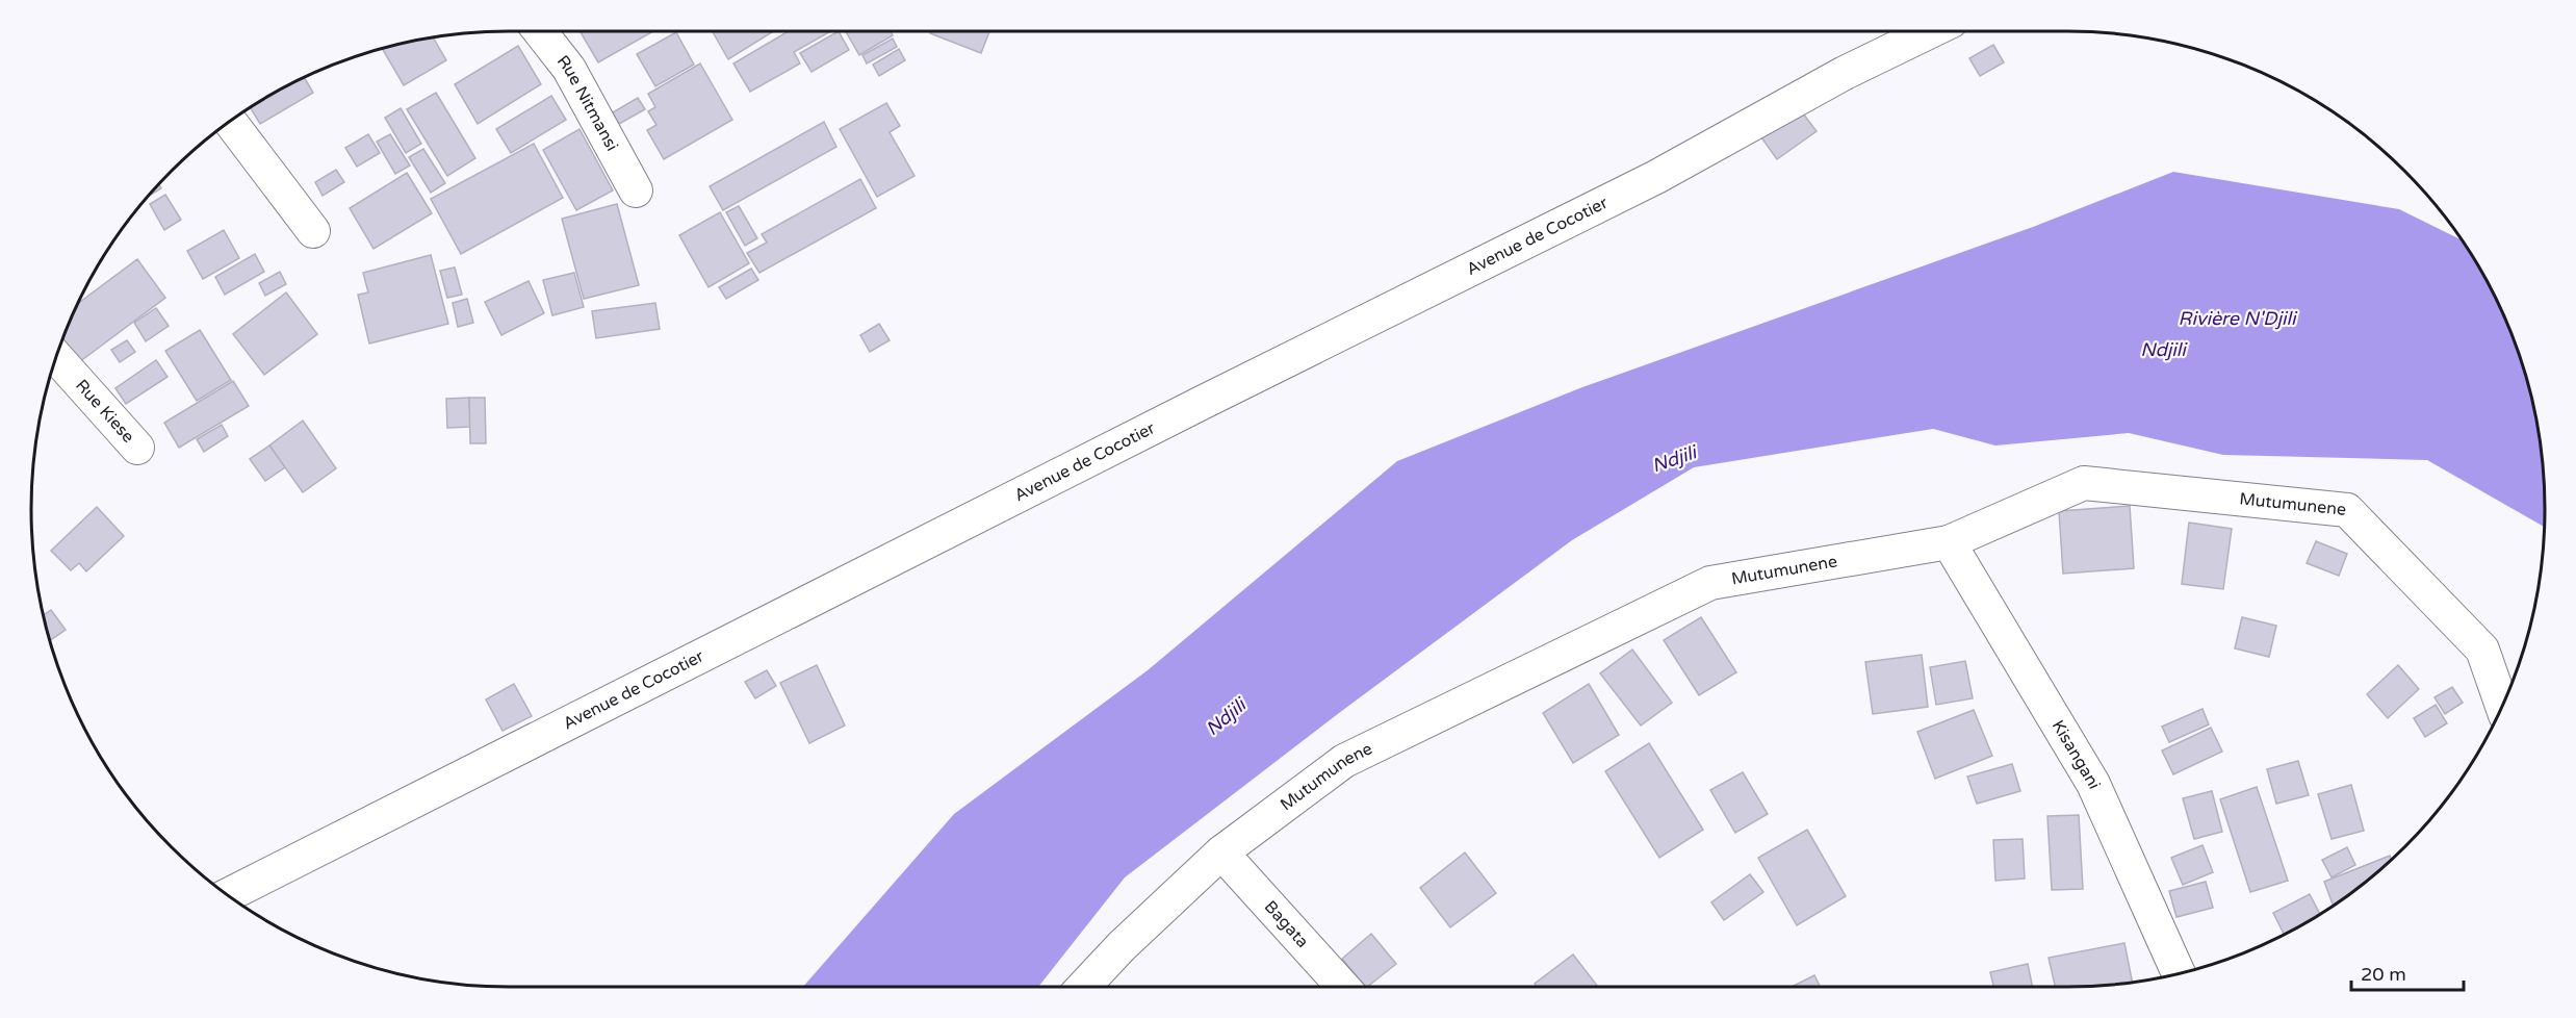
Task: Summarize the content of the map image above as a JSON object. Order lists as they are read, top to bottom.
{
  "streets": {
    "street": [
      "Rue Nitmansi",
      "Avenue de Cocotier",
      "Rue Kiese",
      "Mutumunene",
      "Kisangani",
      "Bagata"
    ]
  },
  "crossings": [
    ["Mutumunene", "Kisangani"],
    ["Mutumunene", "Bagata"]
  ],
  "water": ["Rivière N'Djili", "Ndjili"],
  "scale_bar": "20 m"
}
